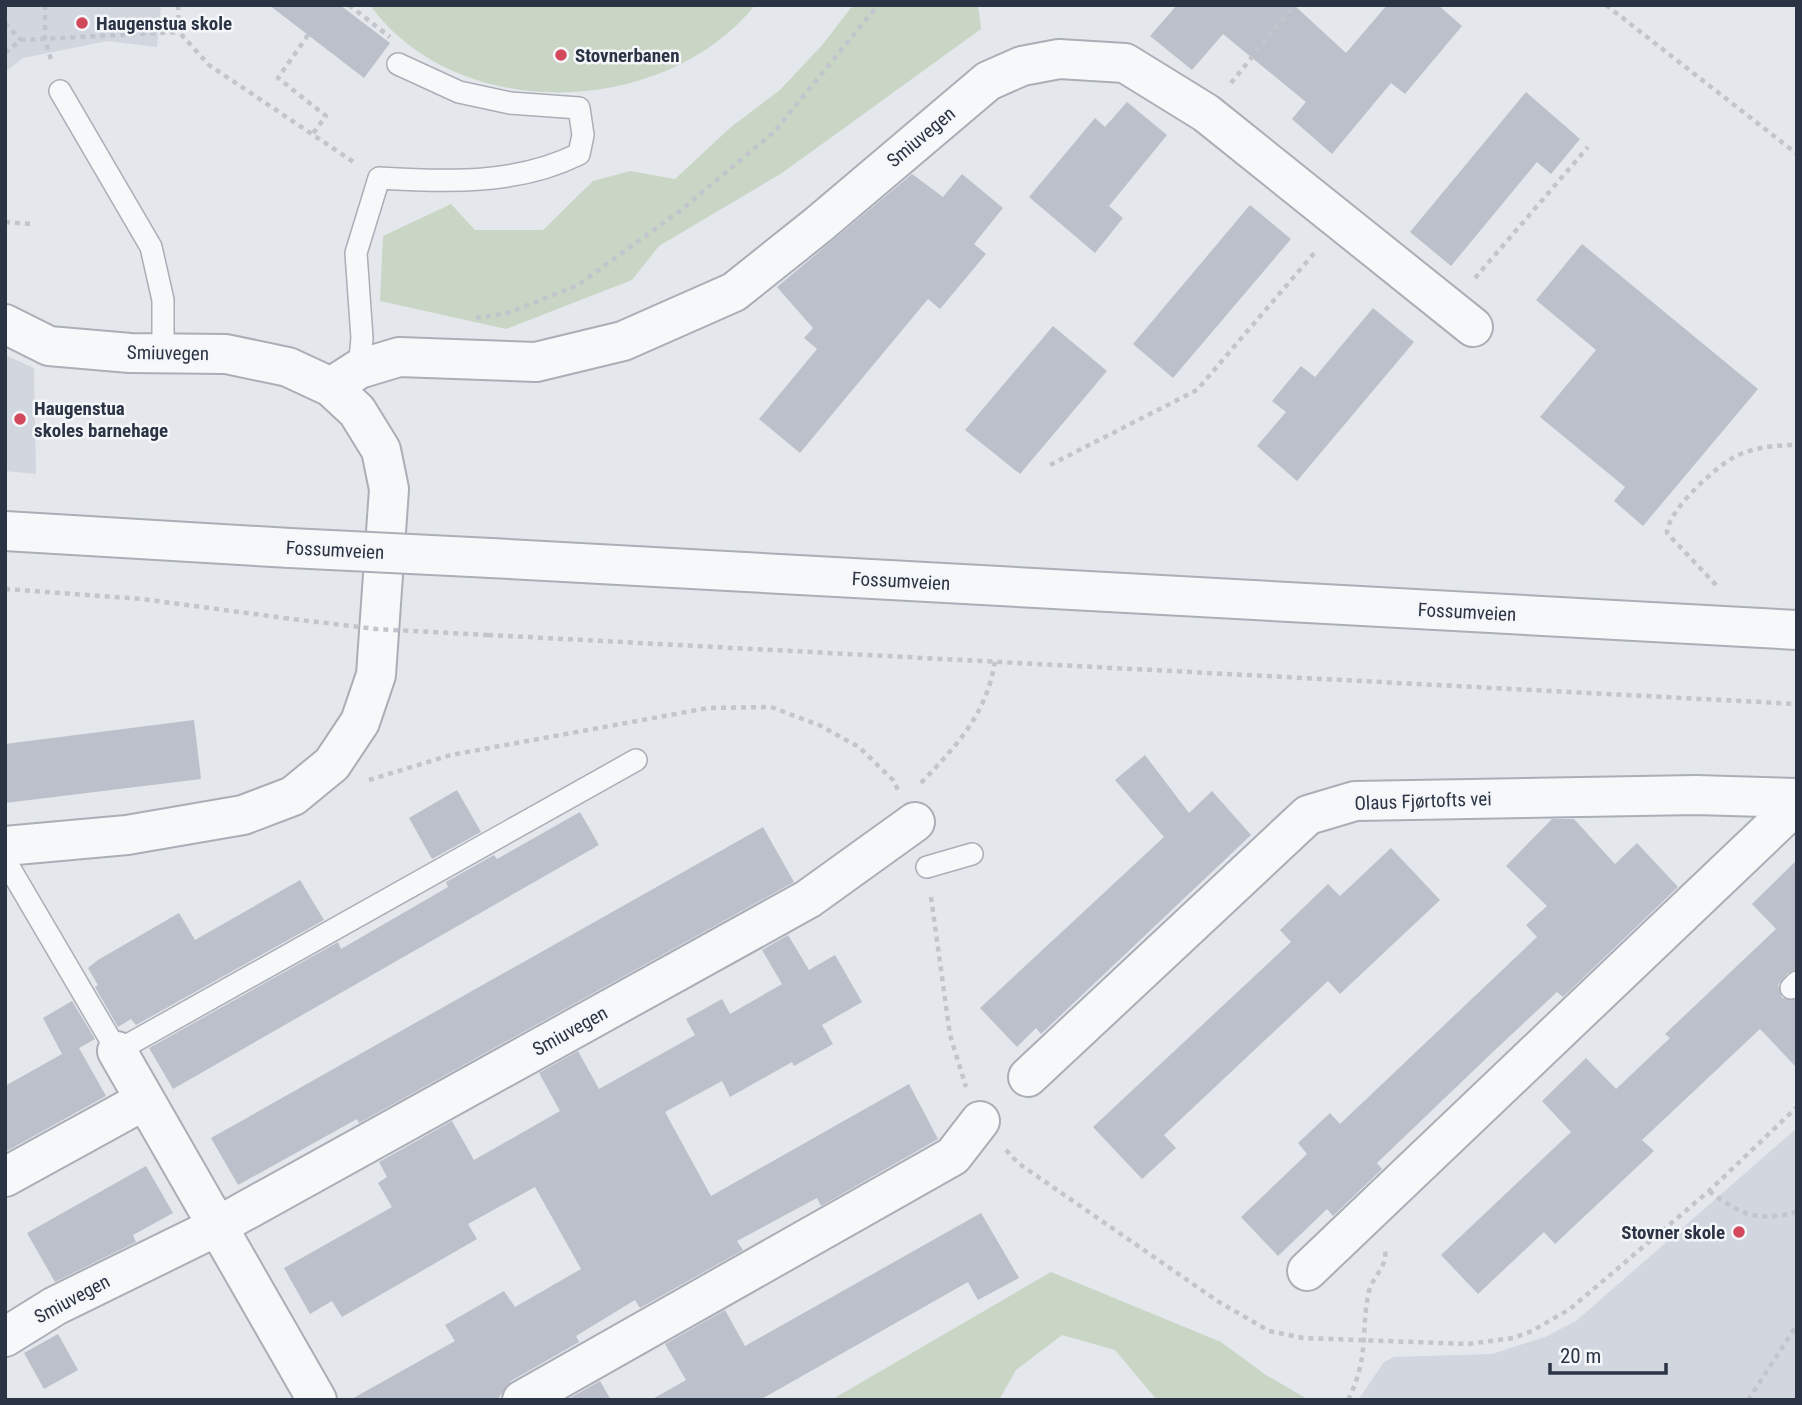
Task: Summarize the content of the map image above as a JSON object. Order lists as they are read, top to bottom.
{
  "streets": {
    "street": ["Smiuvegen", "Fossumveien", "Olaus Fjørtofts vei"]
  },
  "places": [
    "Haugenstua skole",
    "Stovnerbanen",
    "Haugenstua skoles barnehage",
    "Stovner skole"
  ],
  "scale_bar": "20 m"
}
